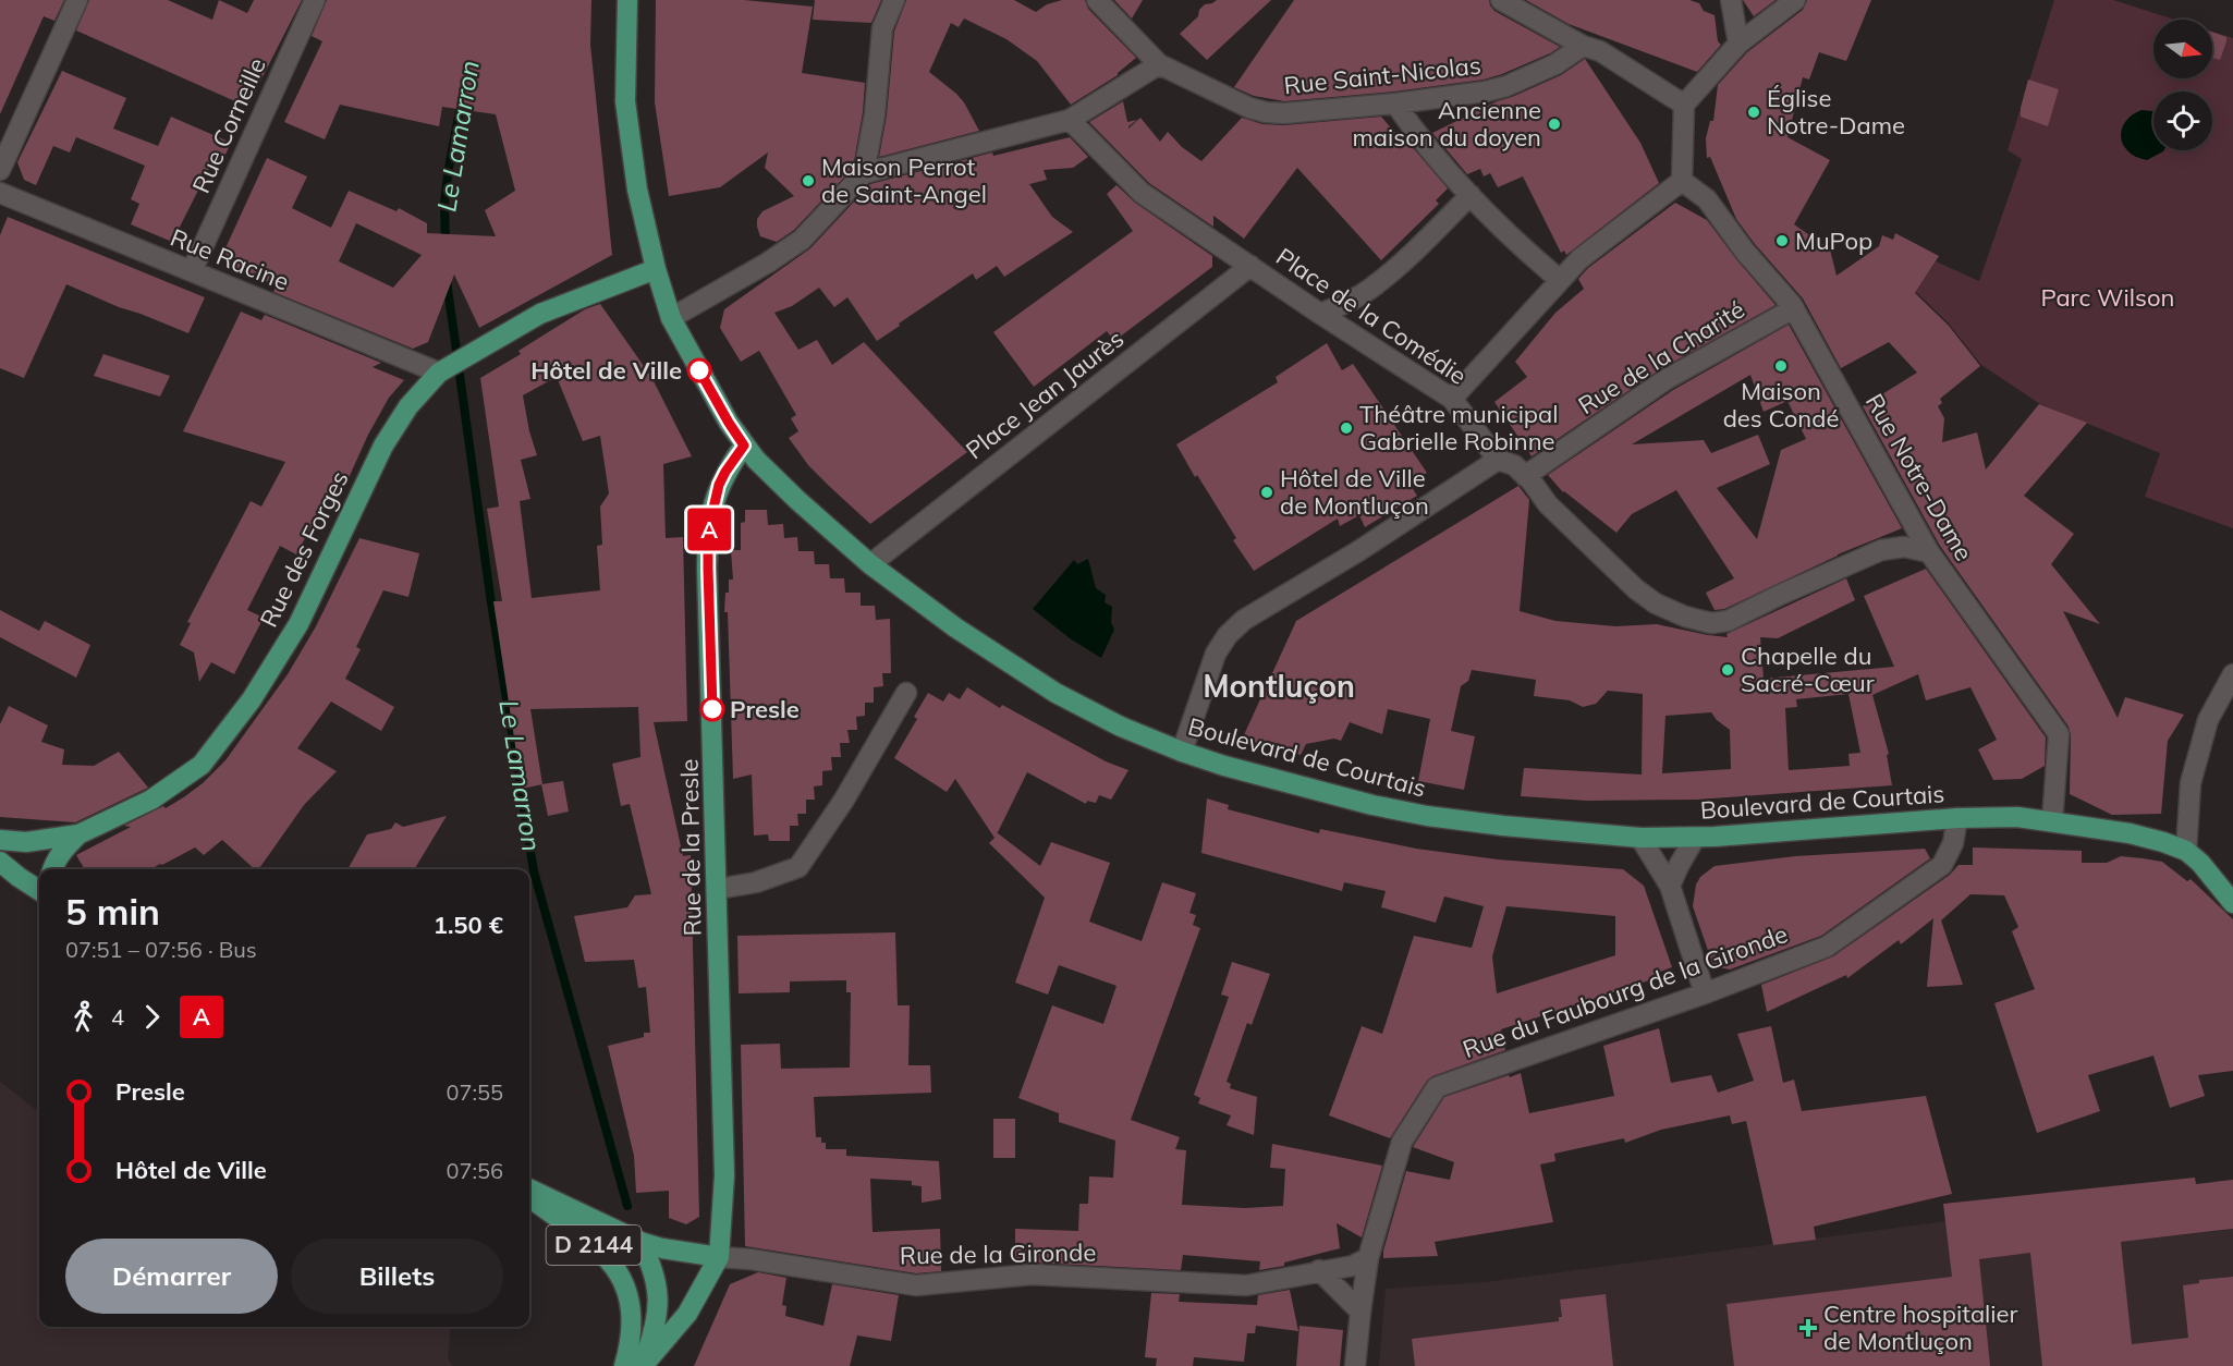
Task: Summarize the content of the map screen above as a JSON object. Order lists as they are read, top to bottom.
{
  "streets": {
    "main road": [
      "Rue des Forges",
      "Boulevard de Courtais",
      "Rue de la Presle",
      "D 2144",
      "Rue de la Gironde"
    ],
    "street": [
      "Rue Saint-Nicolas",
      "Rue Corneille",
      "Rue Racine",
      "Place de la Comédie",
      "Rue de la Charité",
      "Place Jean Jaurès",
      "Rue Notre-Dame",
      "Rue du Faubourg de la Gironde"
    ]
  },
  "crossings": [
    ["Rue Corneille", "Rue Racine"],
    ["Rue Racine", "Rue des Forges"],
    ["Place de la Comédie", "Place Jean Jaurès"],
    ["Rue de la Charité", "Rue Notre-Dame"],
    ["Place Jean Jaurès", "Boulevard de Courtais"],
    ["Rue Notre-Dame", "Boulevard de Courtais"],
    ["Rue des Forges", "Boulevard de Courtais"],
    ["Boulevard de Courtais", "Rue de la Presle"],
    ["Boulevard de Courtais", "Rue du Faubourg de la Gironde"],
    ["Rue de la Presle", "Rue de la Gironde"],
    ["Rue du Faubourg de la Gironde", "Rue de la Gironde"],
    ["D 2144", "Rue de la Gironde"]
  ],
  "districts": ["Montluçon"],
  "water": ["Le Lamarron"],
  "parks": ["Parc Wilson"],
  "places": {
    "other": [
      "Église Notre-Dame",
      "Ancienne maison du doyen",
      "Maison Perrot de Saint-Angel",
      "MuPop",
      "Maison des Condé",
      "Hôtel de Ville",
      "Théâtre municipal Gabrielle Robinne",
      "Hôtel de Ville de Montluçon",
      "Chapelle du Sacré-Cœur",
      "Presle"
    ],
    "health": ["Centre hospitalier de Montluçon"]
  },
  "lines": ["bus line A"],
  "north": "right",
  "page": {
    "on_map": "A",
    "heading": ["5 min", "07:51 – 07:56 · Bus", "1.50 €"],
    "legs": ["4", "A"],
    "list": [
      {
        "name": "Presle",
        "value": "07:55"
      },
      {
        "name": "Hôtel de Ville",
        "value": "07:56"
      }
    ],
    "buttons": ["Démarrer", "Billets"]
  }
}
